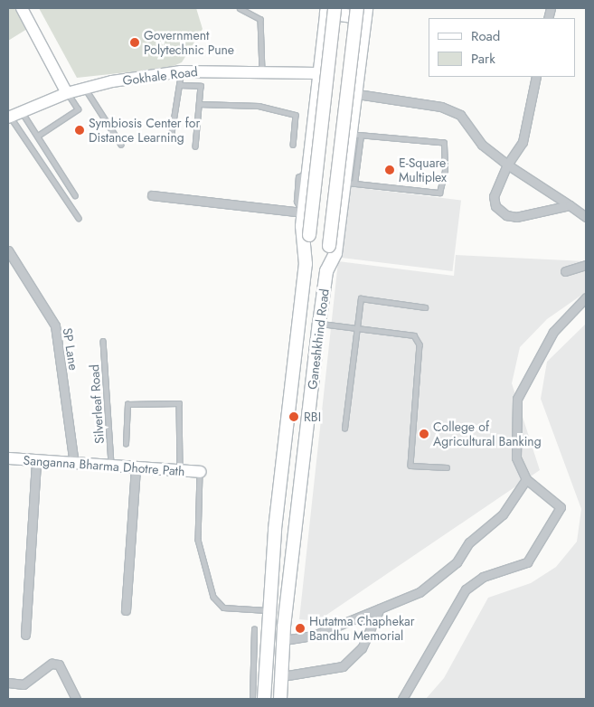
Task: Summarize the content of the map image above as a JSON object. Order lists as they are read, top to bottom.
{
  "streets": {
    "main road": ["Ganeshkhind Road"],
    "street": ["Gokhale Road", "SP Lane", "Sanganna Bharma Dhotre Path"],
    "lane": ["Silverleaf Road"]
  },
  "crossings": [
    ["Gokhale Road", "Ganeshkhind Road"],
    ["SP Lane", "Sanganna Bharma Dhotre Path"],
    ["Silverleaf Road", "Sanganna Bharma Dhotre Path"]
  ],
  "places": [
    "Government Polytechnic Pune",
    "Symbiosis Center for Distance Learning",
    "E-Square Multiplex",
    "RBI",
    "College of Agricultural Banking",
    "Hutatma Chaphekar Bandhu Memorial"
  ],
  "legend": ["Road", "Park"]
}
